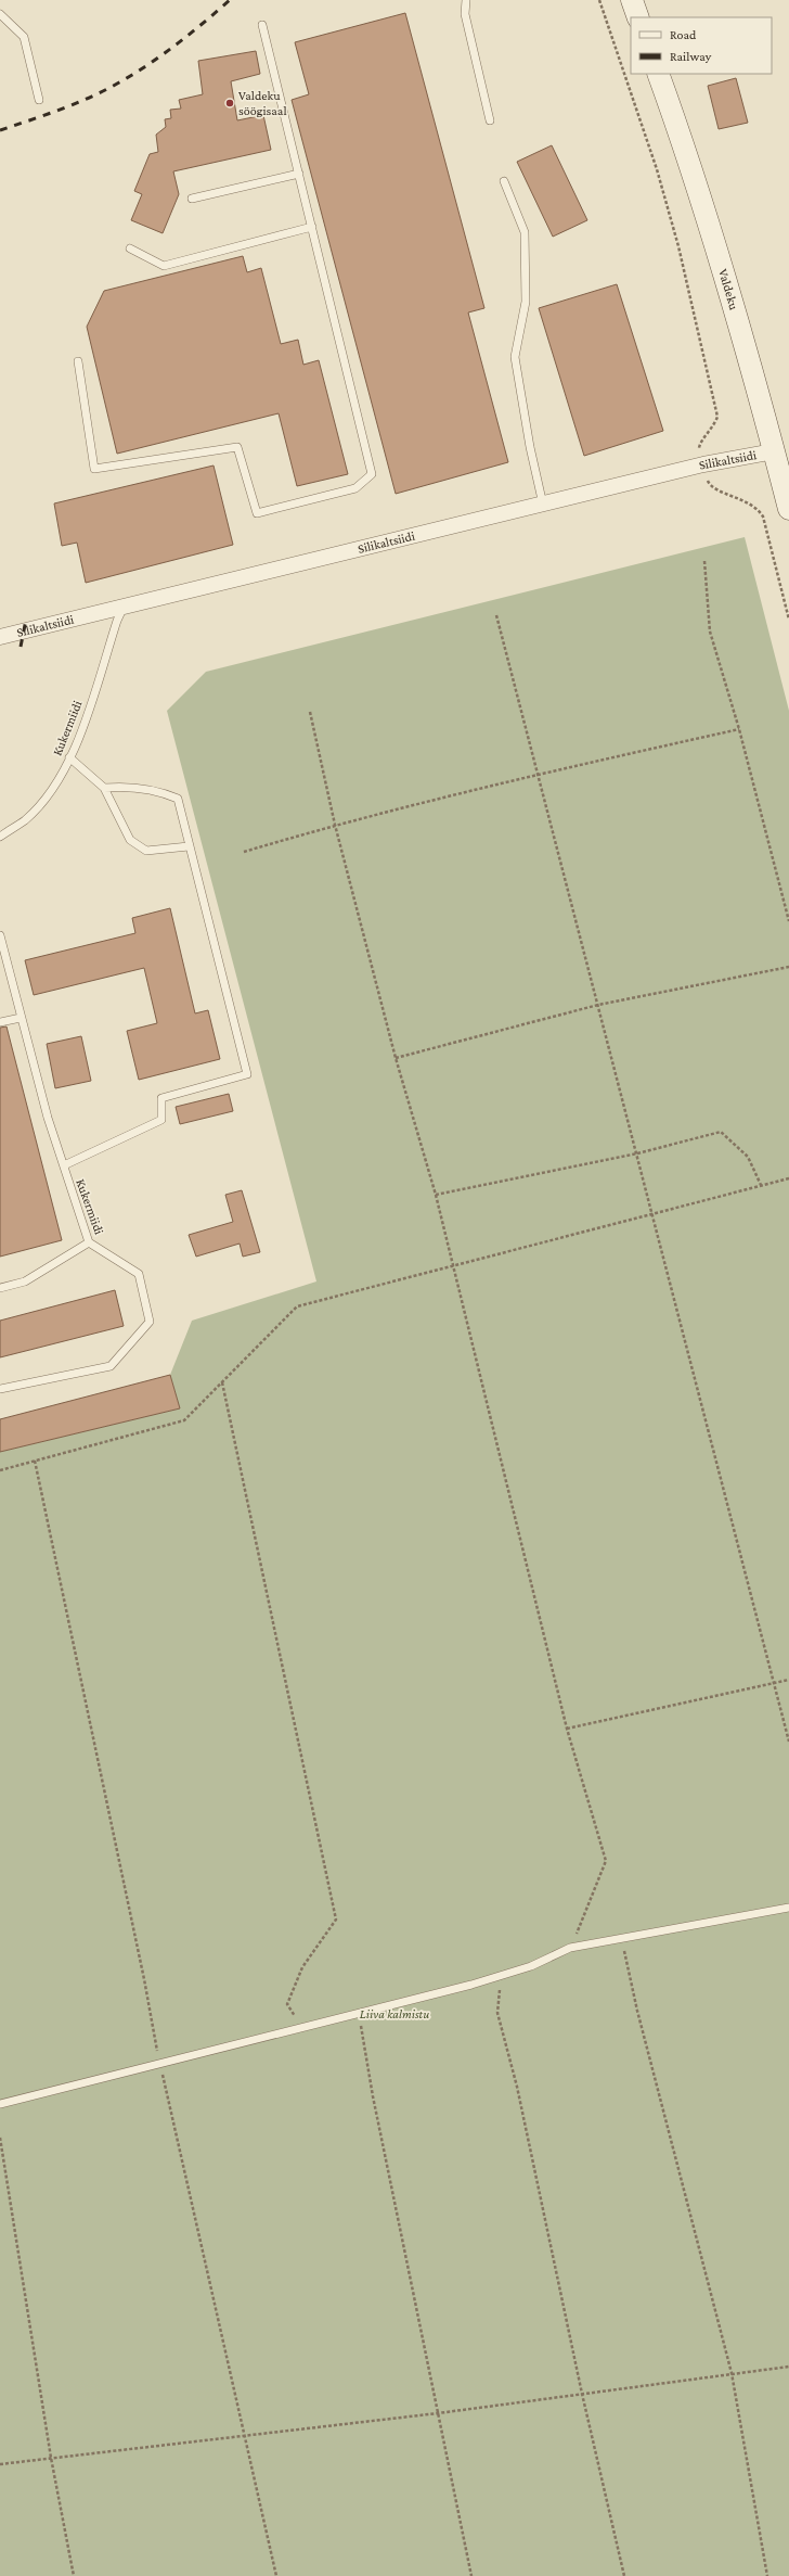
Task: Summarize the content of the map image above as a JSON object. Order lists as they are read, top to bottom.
{
  "streets": {
    "street": ["Valdeku", "Silikaltsiidi"],
    "lane": ["Kukermiidi"]
  },
  "crossings": [
    ["Valdeku", "Silikaltsiidi"],
    ["Silikaltsiidi", "Kukermiidi"]
  ],
  "parks": ["Liiva kalmistu"],
  "places": ["Valdeku söögisaal"],
  "legend": ["Road", "Railway"]
}
